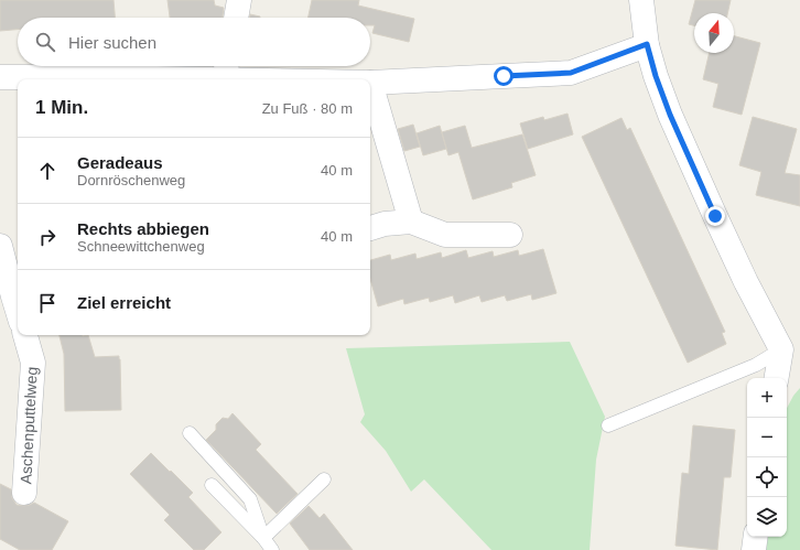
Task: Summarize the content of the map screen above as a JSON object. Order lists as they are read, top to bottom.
{
  "streets": {
    "street": ["Aschenputtelweg"]
  },
  "north": "top",
  "page": {
    "search": "Hier suchen",
    "heading": ["1 Min.", "Zu Fuß · 80 m"],
    "list": [
      ["Geradeaus", "Dornröschenweg", "40 m"],
      ["Rechts abbiegen", "Schneewittchenweg", "40 m"],
      "Ziel erreicht"
    ],
    "map_buttons": ["+", "−"]
  }
}
